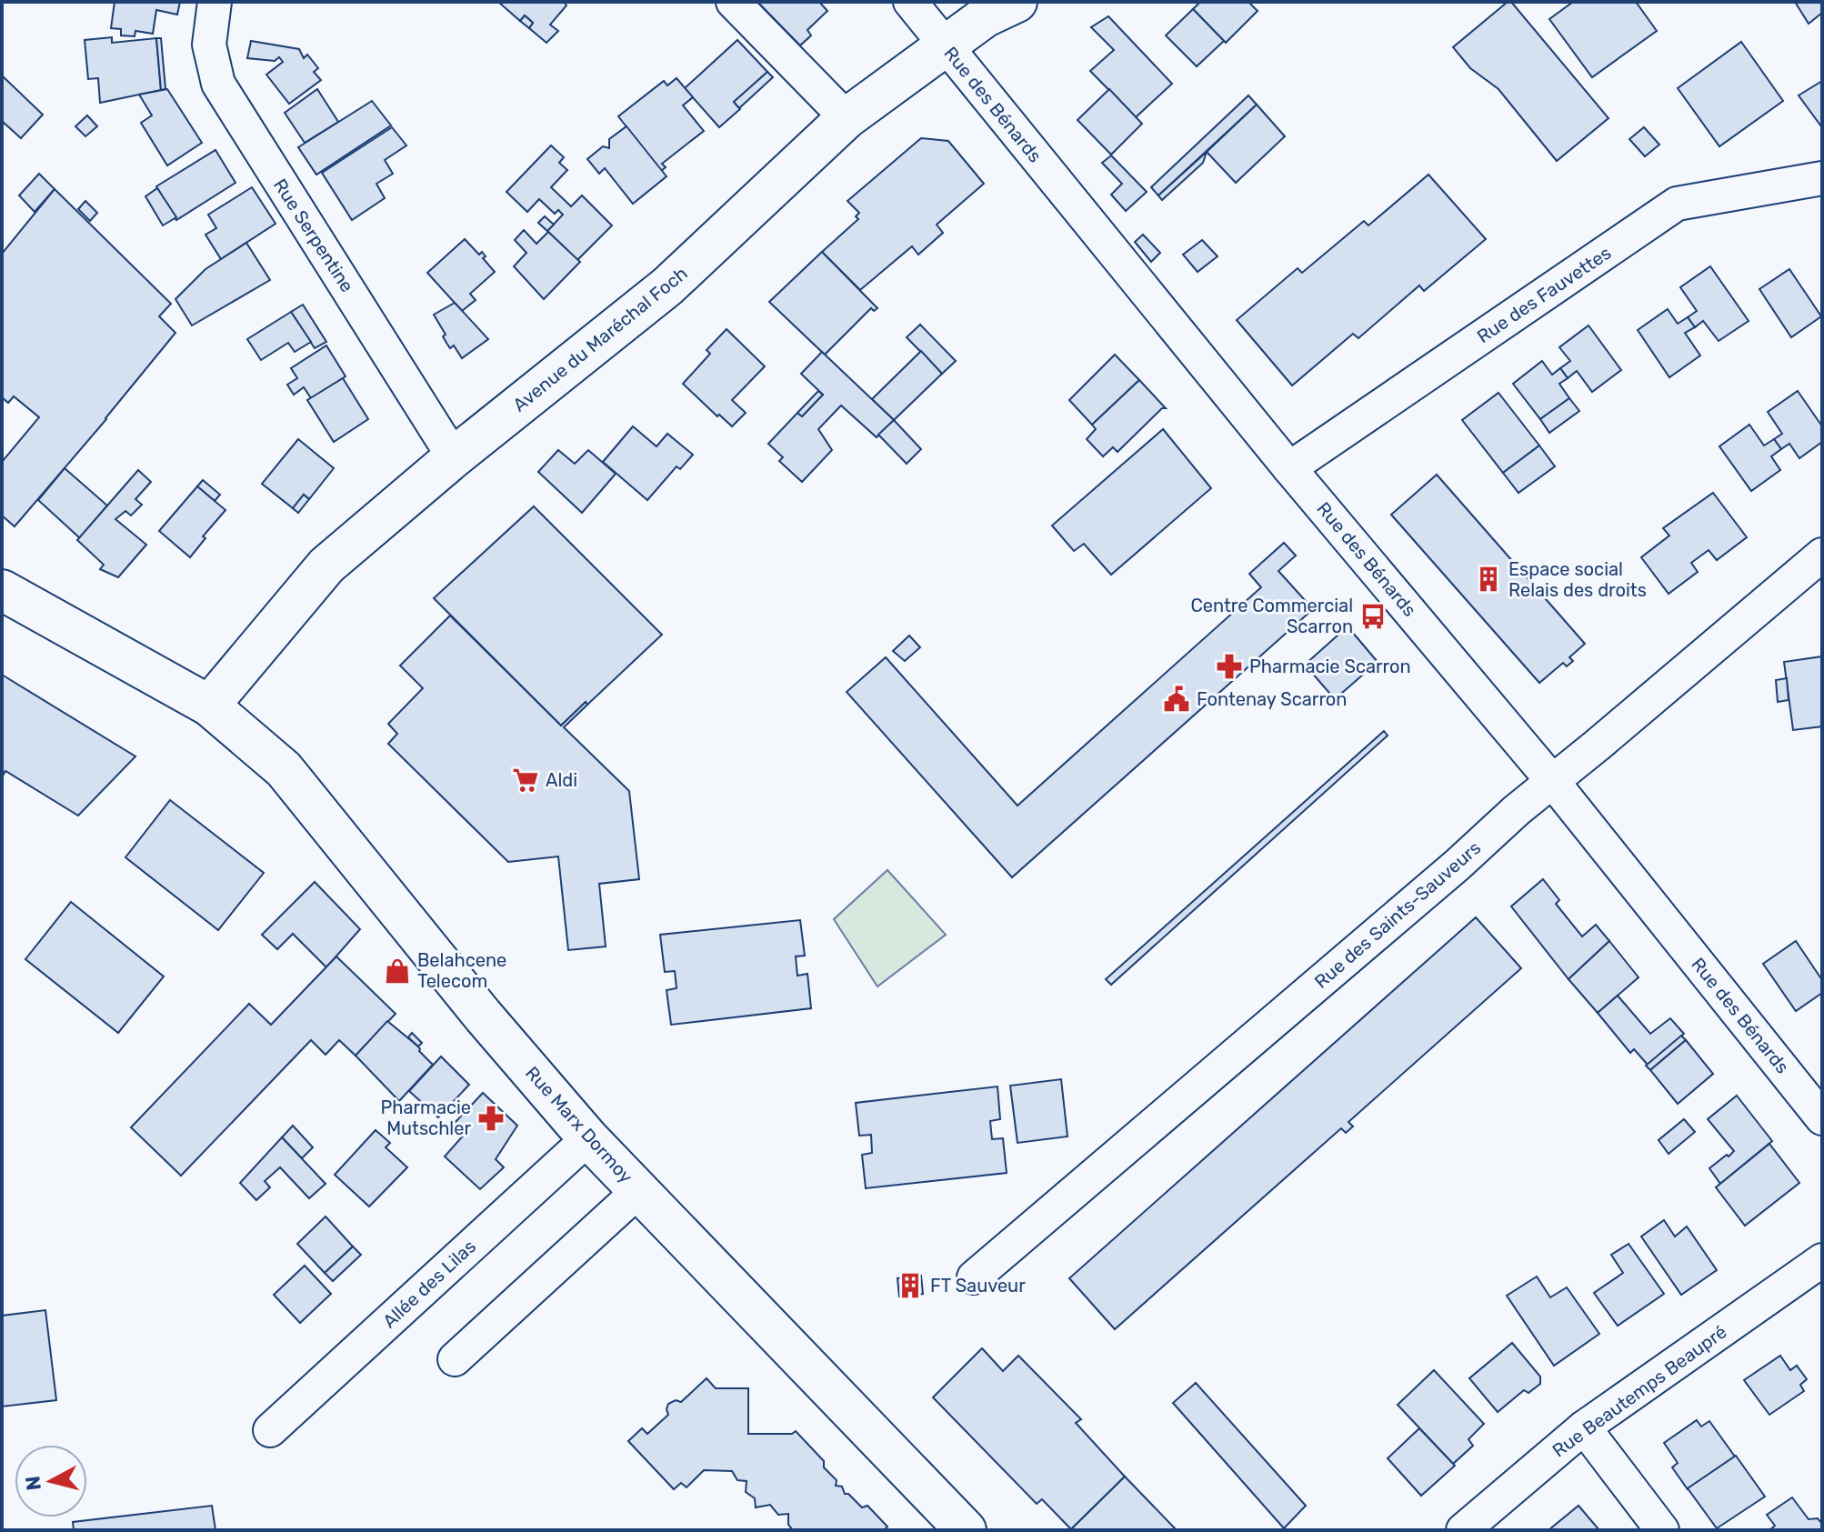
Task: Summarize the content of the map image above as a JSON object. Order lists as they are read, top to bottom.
{
  "streets": {
    "main road": ["Avenue du Maréchal Foch", "Rue Marx Dormoy"],
    "street": [
      "Rue des Bénards",
      "Rue Serpentine",
      "Rue des Fauvettes",
      "Rue des Saints-Sauveurs",
      "Allée des Lilas",
      "Rue Beautemps Beaupré"
    ]
  },
  "crossings": [
    ["Rue des Bénards", "Rue des Fauvettes"],
    ["Rue des Bénards", "Avenue du Maréchal Foch"],
    ["Rue des Bénards", "Rue des Saints-Sauveurs"],
    ["Rue Serpentine", "Avenue du Maréchal Foch"],
    ["Avenue du Maréchal Foch", "Rue Marx Dormoy"],
    ["Rue Marx Dormoy", "Allée des Lilas"]
  ],
  "places": {
    "building": ["Espace social Relais des droits", "FT Sauveur"],
    "bus stop": ["Centre Commercial Scarron"],
    "pharmacy": ["Pharmacie Scarron", "Pharmacie Mutschler"],
    "public building": ["Fontenay Scarron"],
    "supermarket": ["Aldi"],
    "shop": ["Belahcene Telecom"]
  },
  "north": "left"
}
